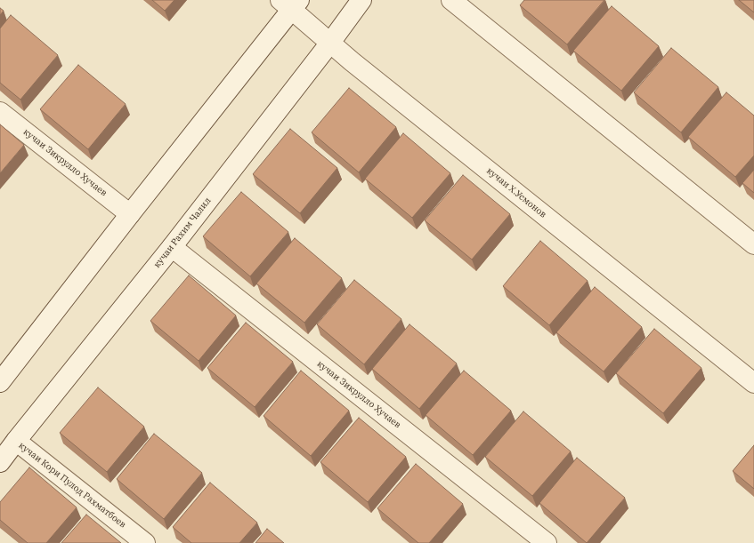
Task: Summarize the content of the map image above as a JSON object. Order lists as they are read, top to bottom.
{
  "streets": {
    "street": [
      "кучаи Зикрулло Хучаев",
      "кучаи Х.Усмонов",
      "кучаи Рахим Чалил",
      "кучаи Кори Пулод Рахматбоев"
    ]
  },
  "crossings": [
    ["кучаи Зикрулло Хучаев", "кучаи Рахим Чалил"],
    ["кучаи Х.Усмонов", "кучаи Рахим Чалил"],
    ["кучаи Рахим Чалил", "кучаи Кори Пулод Рахматбоев"]
  ]
}
